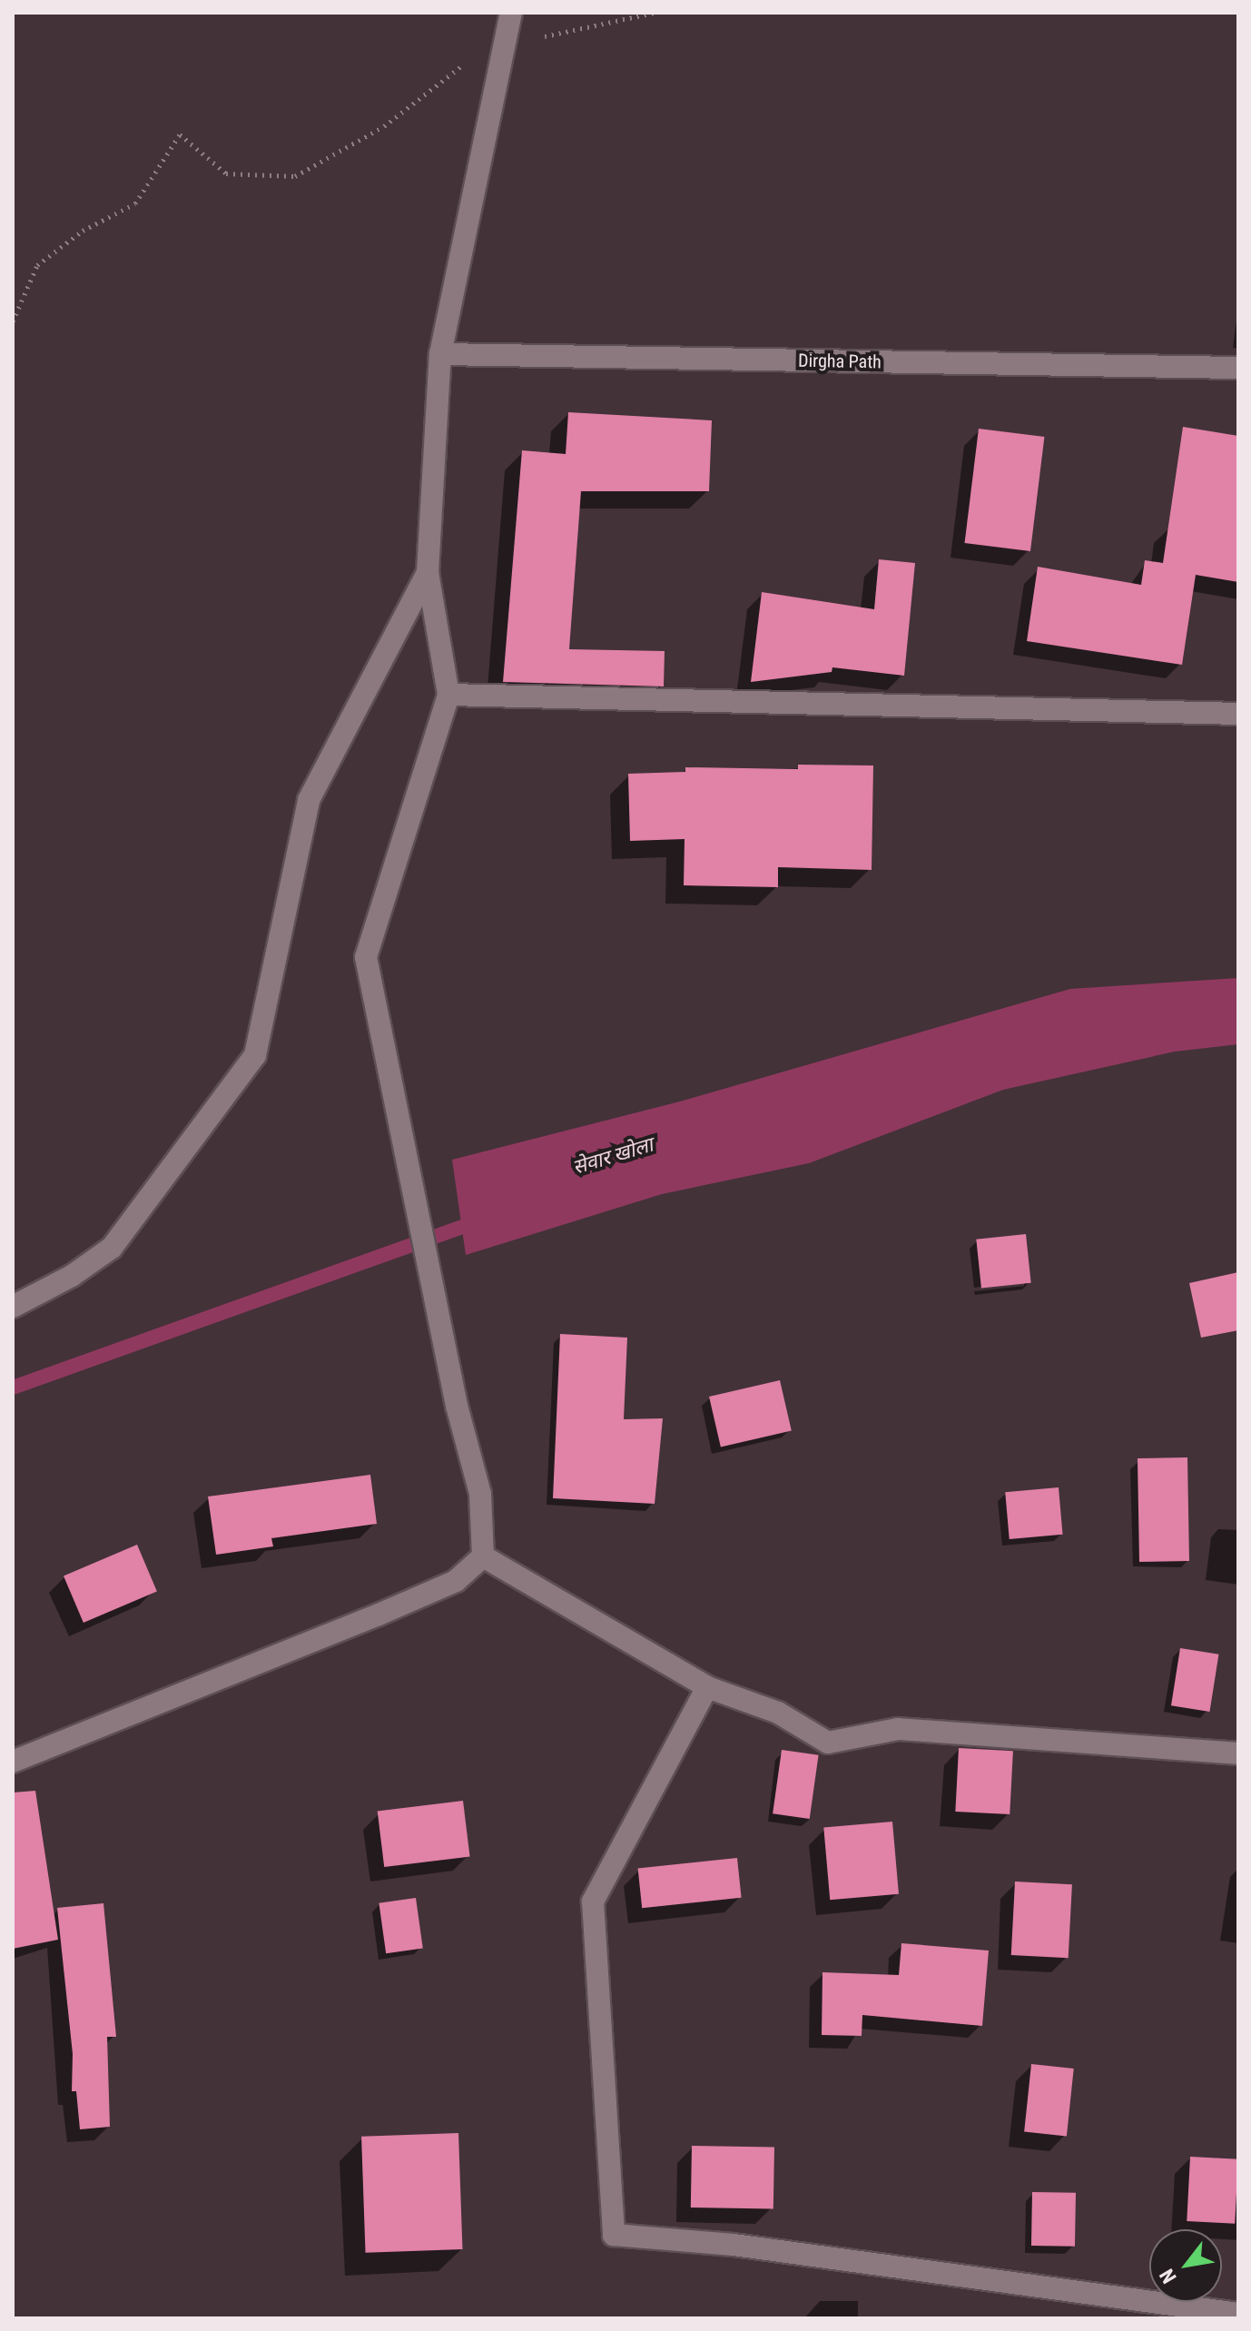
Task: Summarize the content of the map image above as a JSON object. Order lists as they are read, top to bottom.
{
  "streets": {
    "street": ["Dirgha Path"]
  },
  "water": ["सेवार खोला"],
  "north": "bottom left"
}
